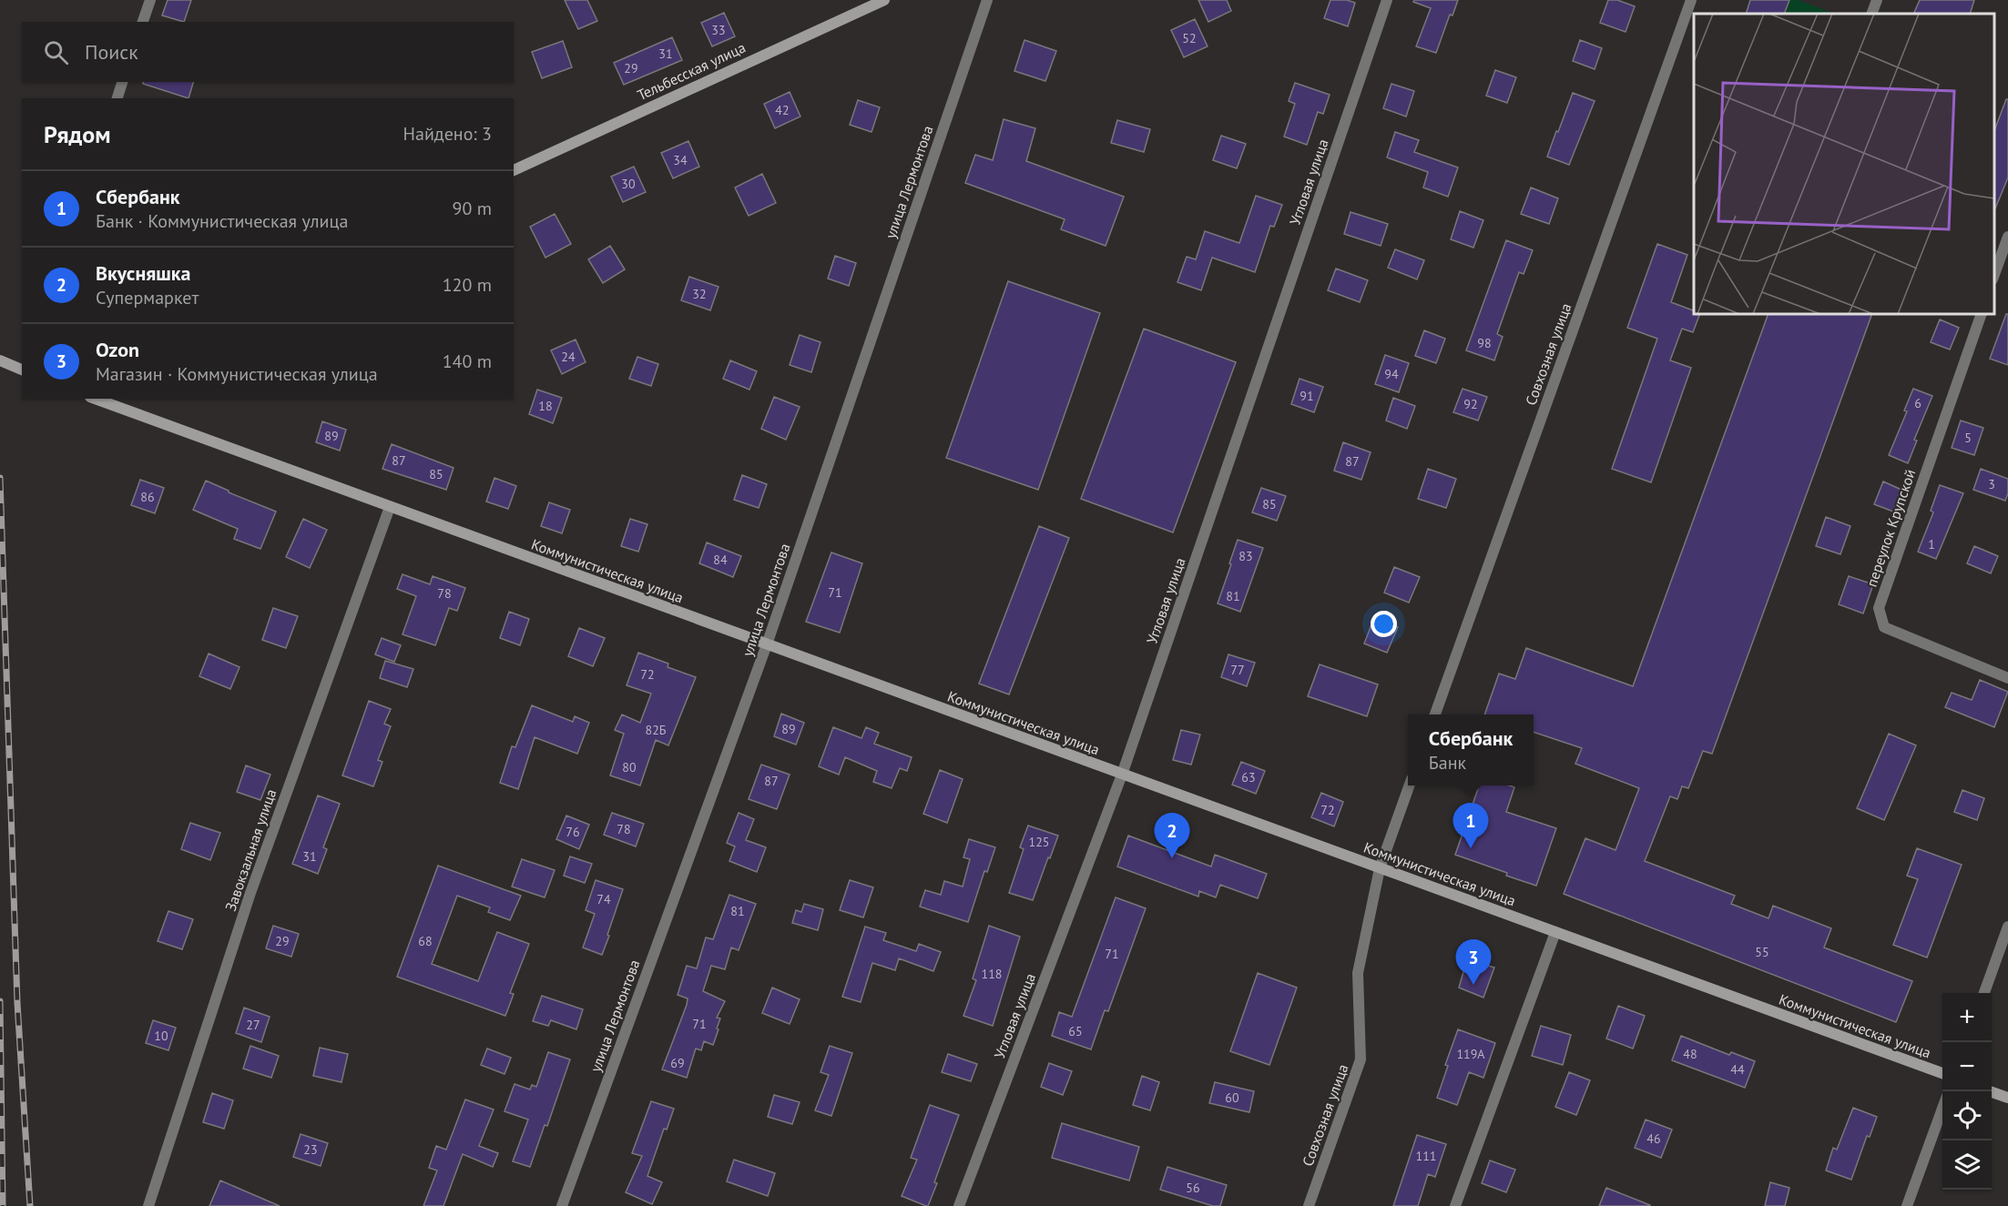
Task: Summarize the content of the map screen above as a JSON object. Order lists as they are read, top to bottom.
{
  "streets": {
    "street": [
      "Тельбесская улица",
      "улица Лермонтова",
      "Угловая улица",
      "Совхозная улица",
      "переулок Крупской",
      "Коммунистическая улица",
      "Завокзальная улица"
    ]
  },
  "crossings": [
    ["улица Лермонтова", "Коммунистическая улица"],
    ["Угловая улица", "Коммунистическая улица"],
    ["Совхозная улица", "Коммунистическая улица"],
    ["Коммунистическая улица", "Завокзальная улица"]
  ],
  "house_numbers": [
    "33",
    "52",
    "31",
    "29",
    "42",
    "34",
    "30",
    "32",
    "98",
    "24",
    "94",
    "91",
    "6",
    "92",
    "18",
    "89",
    "5",
    "87",
    "87",
    "85",
    "3",
    "86",
    "85",
    "1",
    "83",
    "84",
    "71",
    "78",
    "81",
    "77",
    "72",
    "89",
    "82Б",
    "80",
    "63",
    "87",
    "72",
    "78",
    "76",
    "125",
    "31",
    "74",
    "81",
    "29",
    "68",
    "55",
    "71",
    "118",
    "71",
    "27",
    "65",
    "10",
    "119А",
    "48",
    "69",
    "44",
    "60",
    "46",
    "23",
    "111",
    "56"
  ],
  "page": {
    "search": "Поиск",
    "heading": ["Рядом", "Найдено: 3"],
    "list": [
      {
        "mark": "1",
        "name": "Сбербанк",
        "note": "Банк · Коммунистическая улица",
        "value": "90 m"
      },
      {
        "mark": "2",
        "name": "Вкусняшка",
        "note": "Супермаркет",
        "value": "120 m"
      },
      {
        "mark": "3",
        "name": "Ozon",
        "note": "Магазин · Коммунистическая улица",
        "value": "140 m"
      }
    ],
    "popup": ["Сбербанк", "Банк"],
    "pins": ["1", "2", "3"],
    "map_buttons": ["+", "−"]
  }
}
